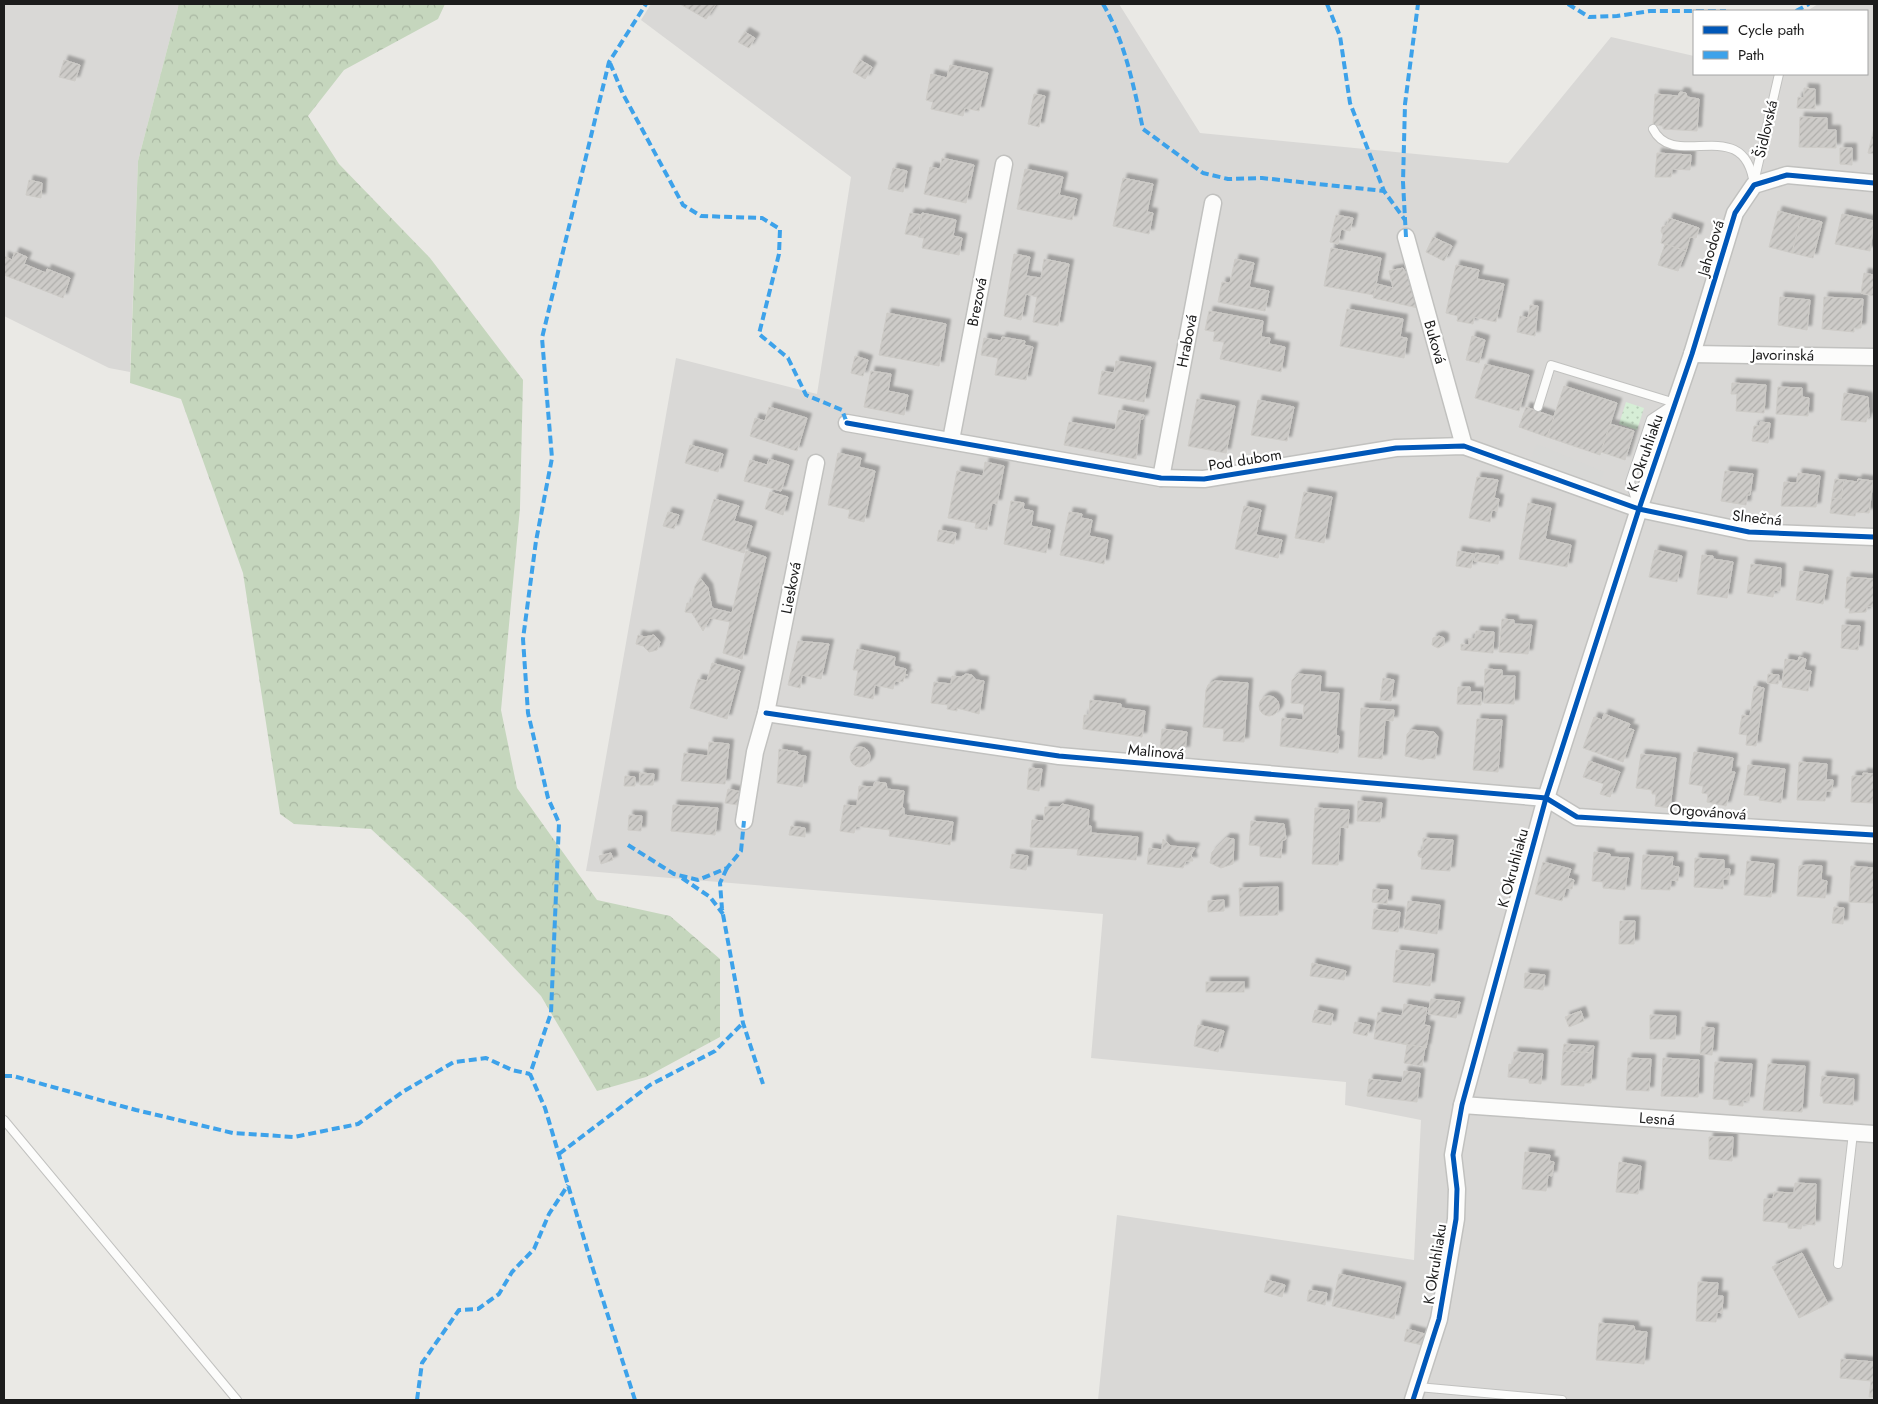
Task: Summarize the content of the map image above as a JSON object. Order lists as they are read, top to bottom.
{
  "streets": {
    "street": [
      "Jahodová",
      "Brezová",
      "Hrabová",
      "Buková",
      "Javorinská",
      "K Okruhliaku",
      "Pod dubom",
      "Slnečná",
      "Liesková",
      "Malinová",
      "Orgovánová",
      "Lesná"
    ],
    "lane": ["Šidlovská"]
  },
  "crossings": [
    ["Šidlovská", "Jahodová"],
    ["Jahodová", "Javorinská"],
    ["Jahodová", "K Okruhliaku"],
    ["Brezová", "Pod dubom"],
    ["Hrabová", "Pod dubom"],
    ["Buková", "Pod dubom"],
    ["Javorinská", "K Okruhliaku"],
    ["K Okruhliaku", "Pod dubom"],
    ["K Okruhliaku", "Slnečná"],
    ["K Okruhliaku", "Malinová"],
    ["K Okruhliaku", "Orgovánová"],
    ["K Okruhliaku", "Lesná"],
    ["Pod dubom", "Slnečná"],
    ["Liesková", "Malinová"],
    ["Malinová", "Orgovánová"]
  ],
  "legend": ["Cycle path", "Path"]
}
